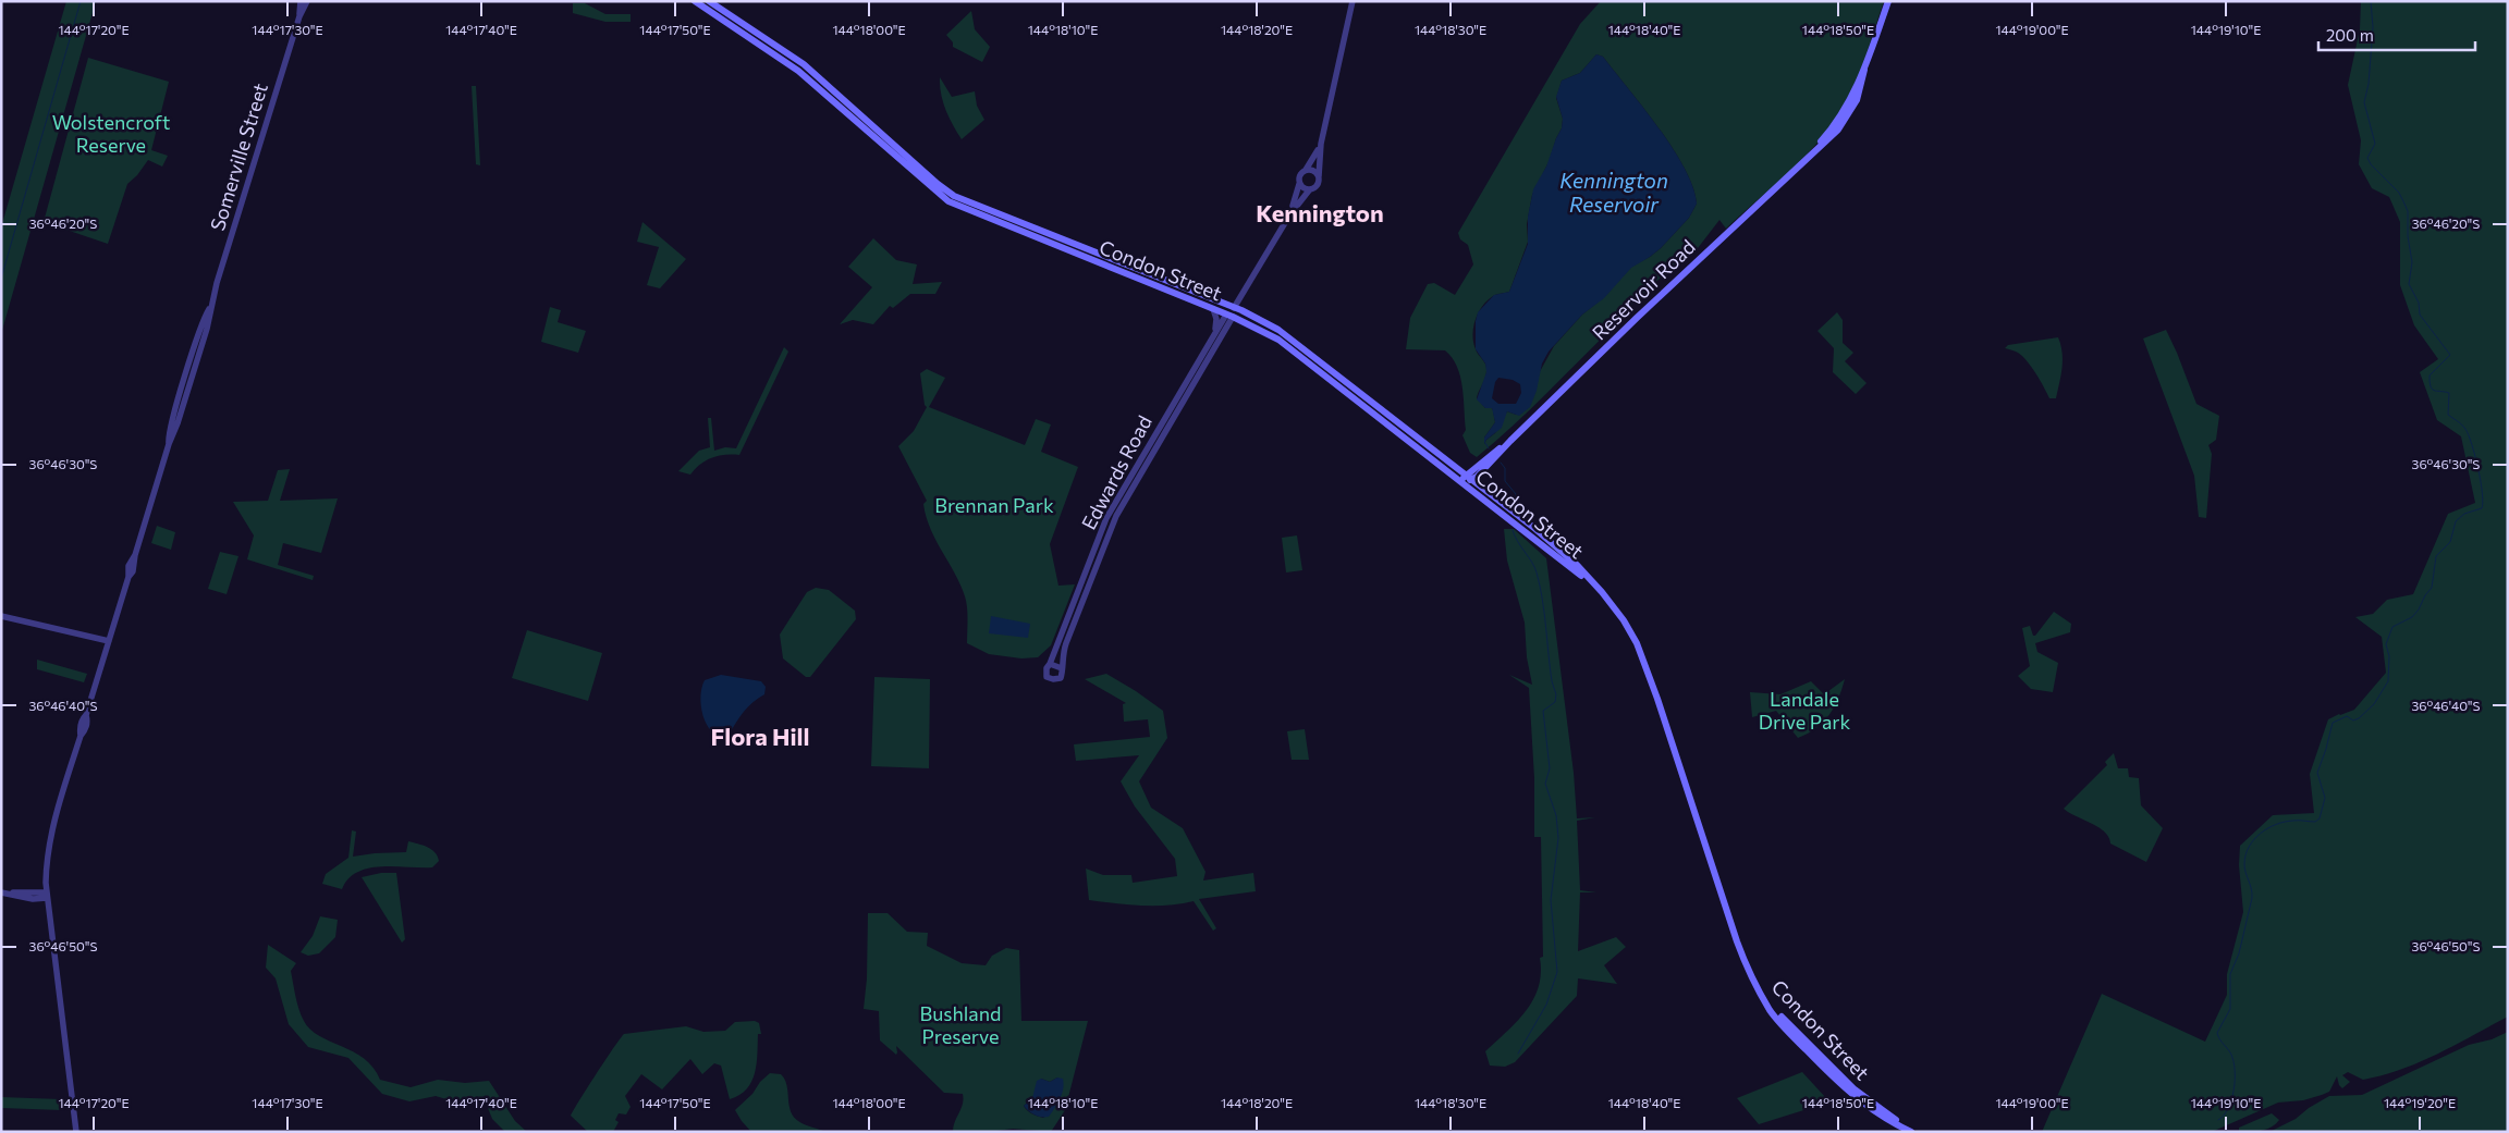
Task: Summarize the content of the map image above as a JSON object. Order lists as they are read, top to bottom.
{
  "streets": {
    "main road": ["Condon Street", "Reservoir Road", "Edwards Road"],
    "street": ["Somerville Street"]
  },
  "crossings": [
    ["Condon Street", "Reservoir Road"],
    ["Condon Street", "Edwards Road"]
  ],
  "districts": ["Kennington", "Flora Hill"],
  "water": ["Kennington Reservoir"],
  "parks": [
    "Wolstencroft Reserve",
    "Brennan Park",
    "Landale Drive Park",
    "Bushland Preserve"
  ],
  "scale_bar": "200 m",
  "coordinates": [
    "144°17'20\"E",
    "144°17'30\"E",
    "144°17'40\"E",
    "144°17'50\"E",
    "144°18'00\"E",
    "144°18'10\"E",
    "144°18'20\"E",
    "144°18'30\"E",
    "144°18'40\"E",
    "144°18'50\"E",
    "144°19'00\"E",
    "144°19'10\"E",
    "36°46'20\"S",
    "36°46'30\"S",
    "36°46'40\"S",
    "36°46'50\"S",
    "144°19'20\"E"
  ]
}
